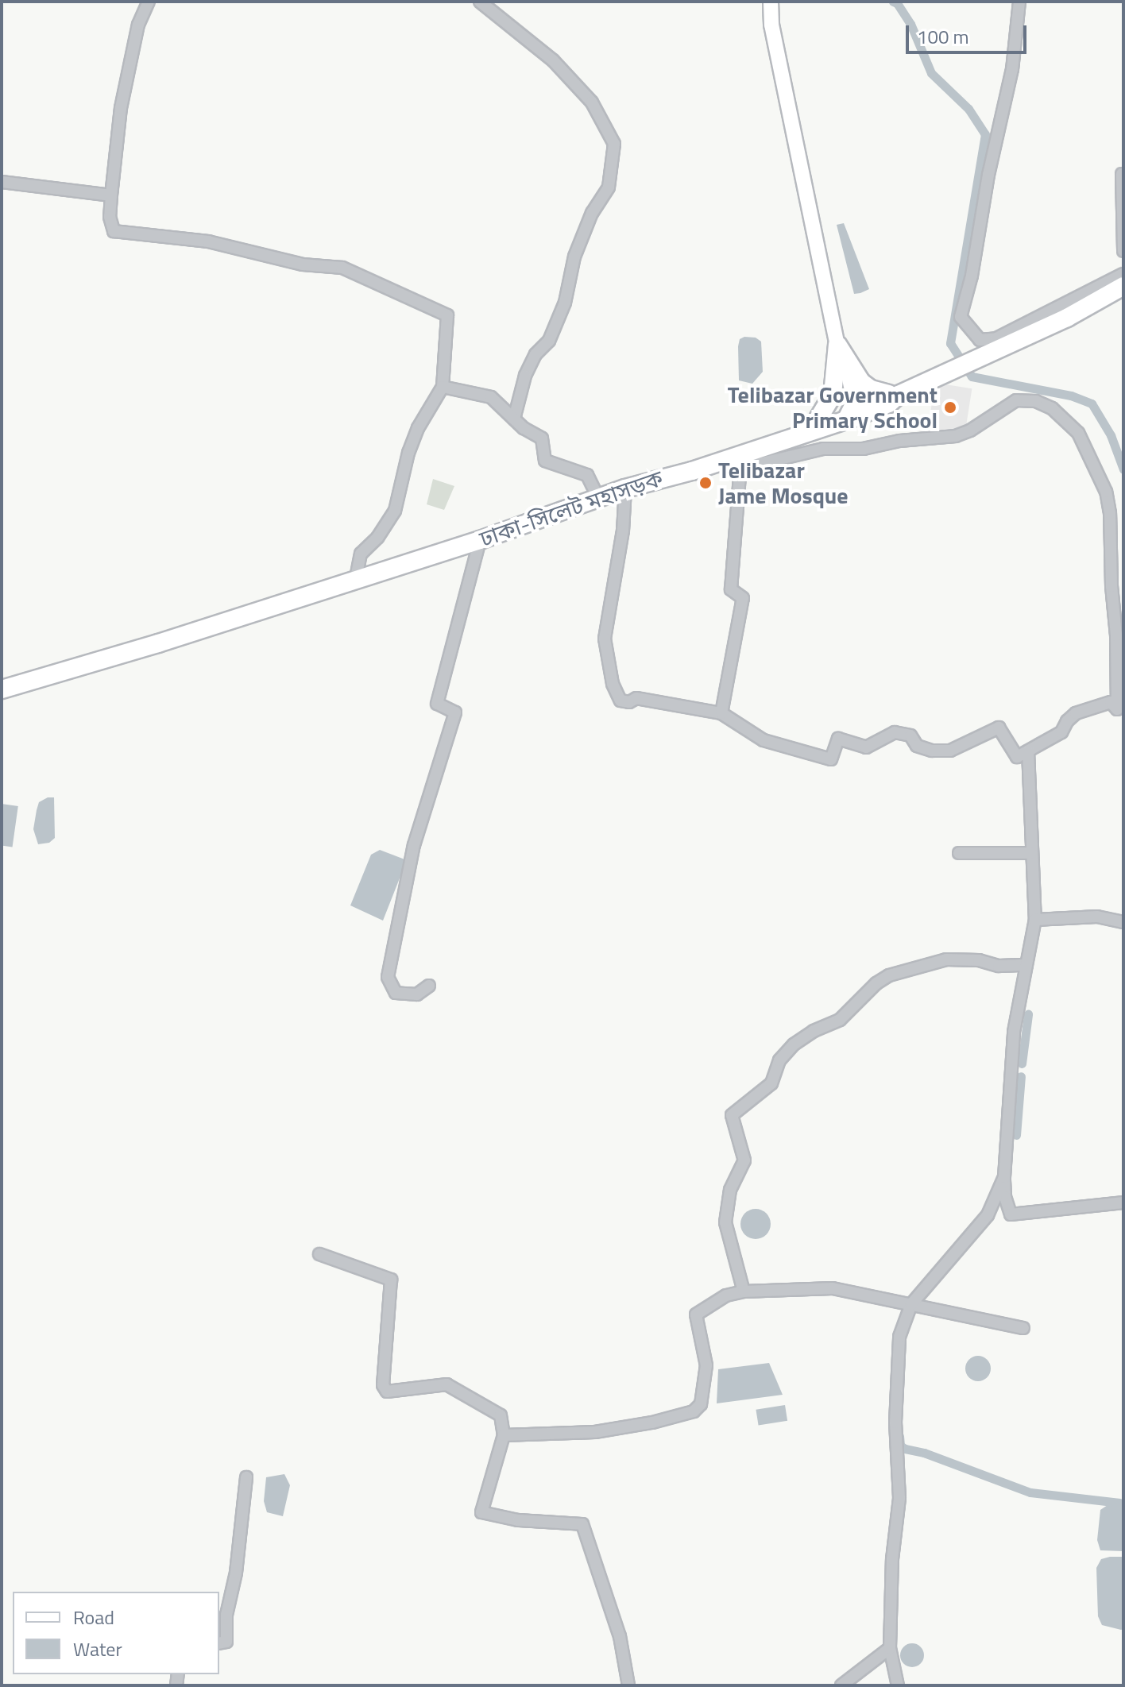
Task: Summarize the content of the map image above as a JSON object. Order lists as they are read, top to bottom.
{
  "streets": {
    "highway": ["ঢাকা-সিলেট মহাসড়ক"]
  },
  "places": ["Telibazar Government Primary School", "Telibazar Jame Mosque"],
  "legend": ["Road", "Water"],
  "scale_bar": "100 m"
}
